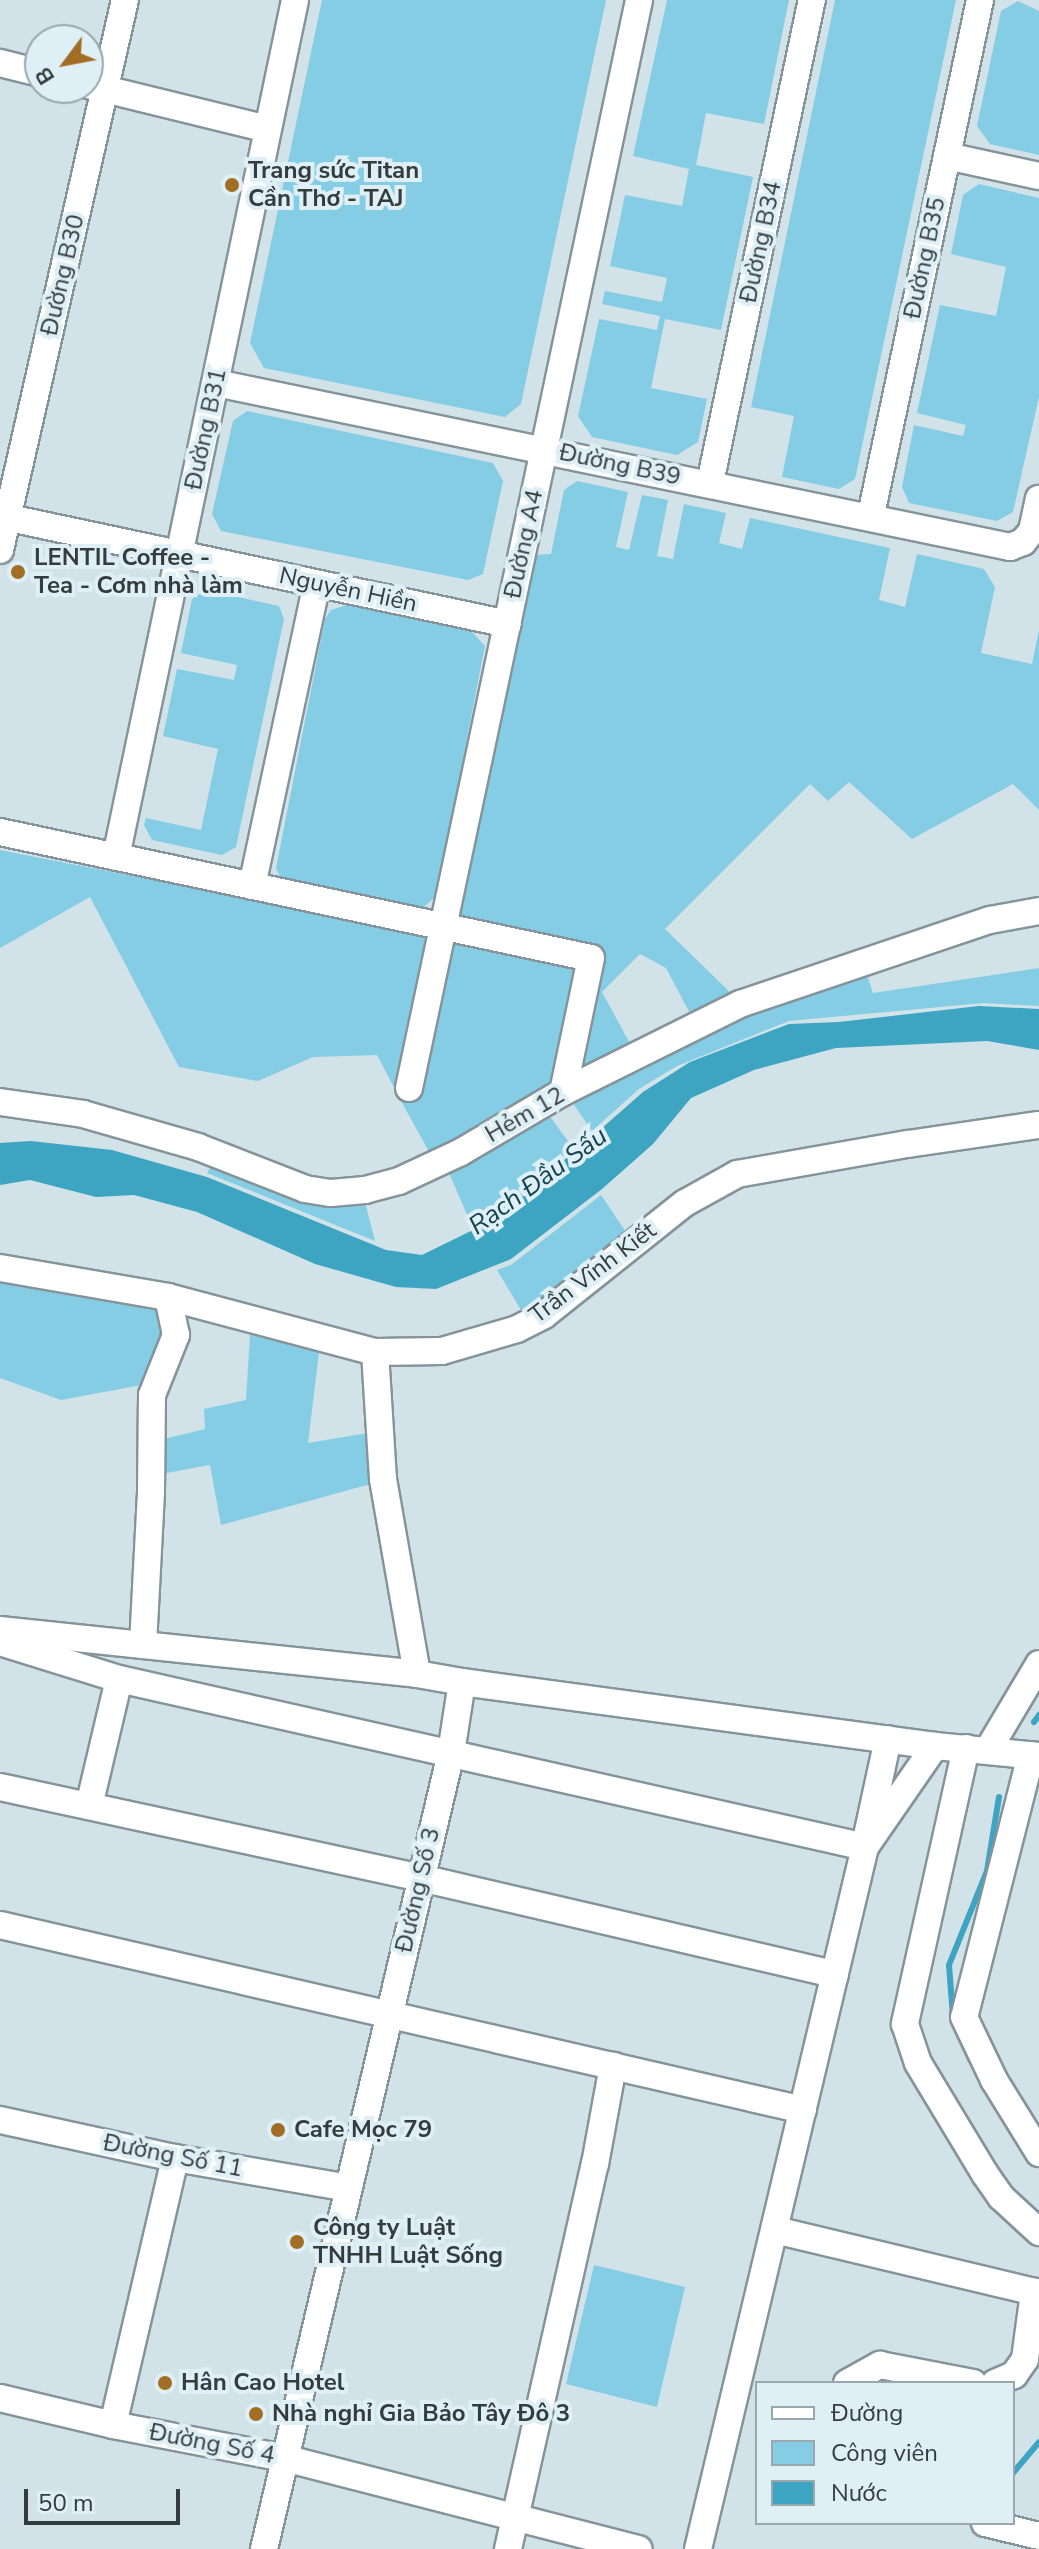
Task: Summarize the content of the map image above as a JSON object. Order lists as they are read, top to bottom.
{
  "streets": {
    "street": [
      "Đường B34",
      "Đường B35",
      "Đường B30",
      "Đường B31",
      "Đường B39",
      "Đường A4",
      "Nguyễn Hiền",
      "Hẻm 12",
      "Trần Vĩnh Kiết",
      "Đường Số 3",
      "Đường Số 11",
      "Đường Số 4"
    ]
  },
  "crossings": [
    ["Đường B34", "Đường B39"],
    ["Đường B35", "Đường B39"],
    ["Đường B30", "Nguyễn Hiền"],
    ["Đường B31", "Đường B39"],
    ["Đường B31", "Nguyễn Hiền"],
    ["Đường B39", "Đường A4"],
    ["Đường A4", "Nguyễn Hiền"],
    ["Đường Số 3", "Đường Số 11"],
    ["Đường Số 3", "Đường Số 4"]
  ],
  "water": ["Rạch Đầu Sấu"],
  "places": [
    "Trang sức Titan Cần Thơ - TAJ",
    "LENTIL Coffee - Tea - Cơm nhà làm",
    "Cafe Mọc 79",
    "Công ty Luật TNHH Luật Sống",
    "Hân Cao Hotel",
    "Nhà nghỉ Gia Bảo Tây Đô 3"
  ],
  "legend": ["Đường", "Công viên", "Nước"],
  "scale_bar": "50 m",
  "north": "bottom left"
}
